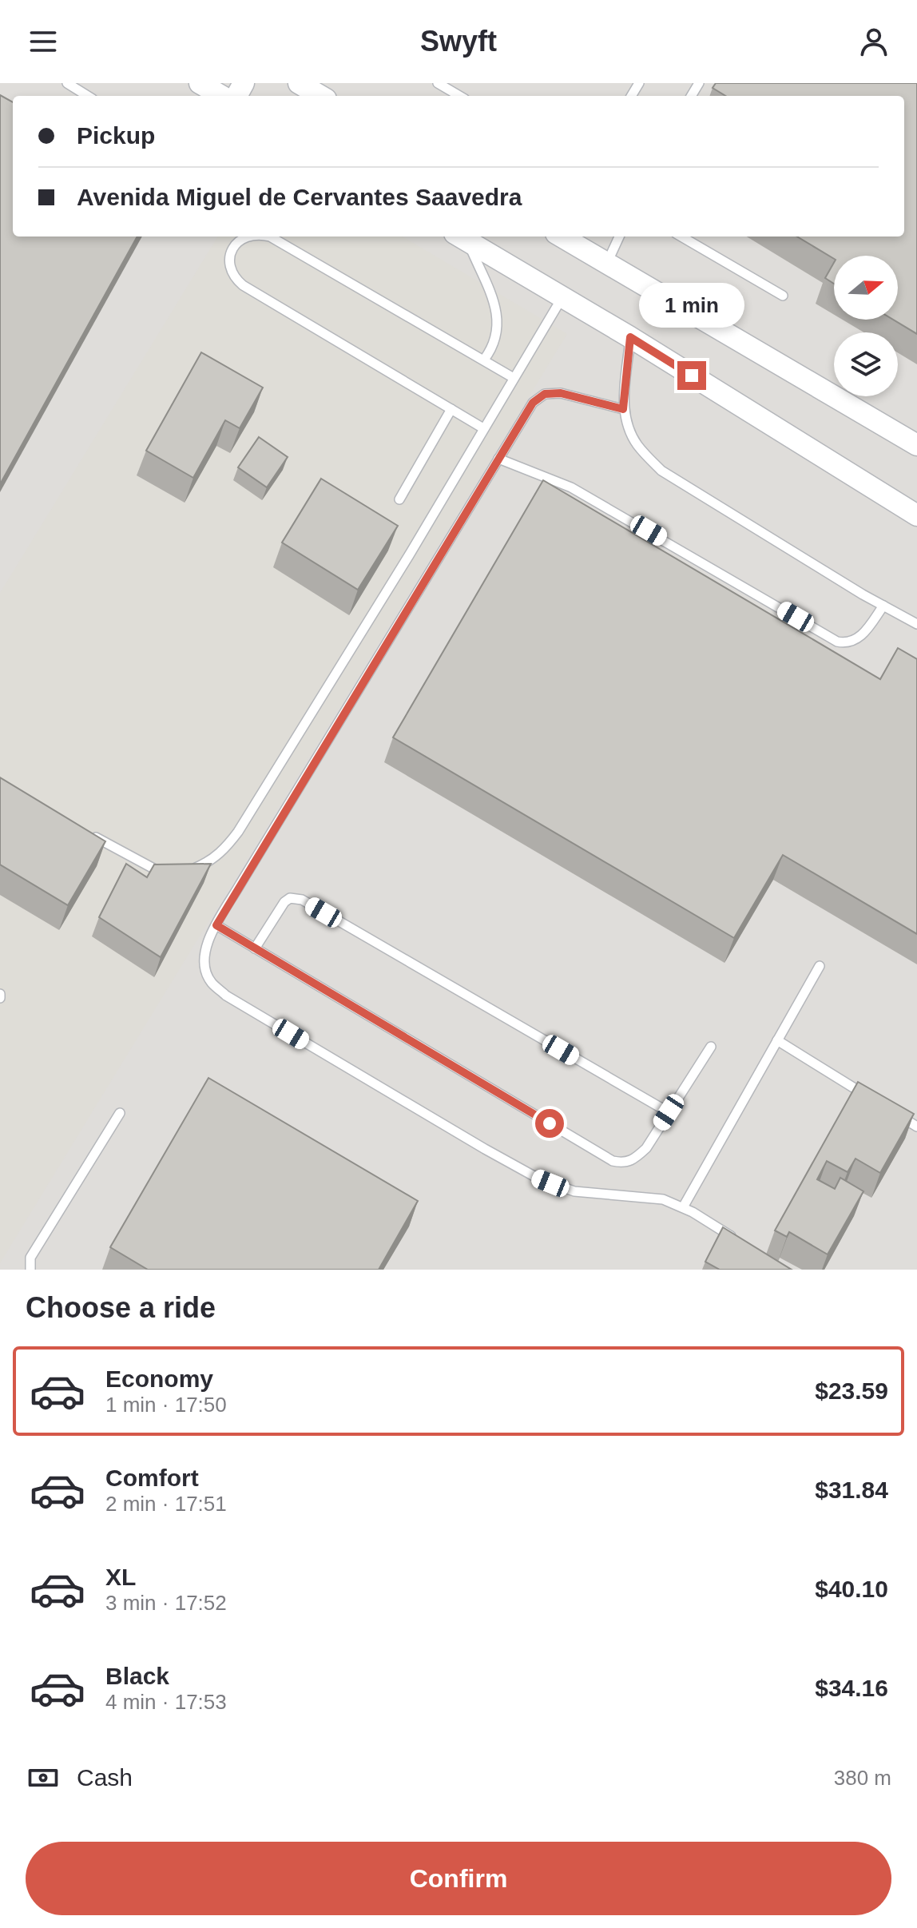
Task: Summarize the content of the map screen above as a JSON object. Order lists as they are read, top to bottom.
{
  "north": "right",
  "page": {
    "header": "Swyft",
    "banner": ["Pickup", "Avenida Miguel de Cervantes Saavedra"],
    "bubble": "1 min",
    "heading": "Choose a ride",
    "list": [
      {
        "name": "Economy",
        "note": "1 min · 17:50",
        "value": "$23.59"
      },
      {
        "name": "Comfort",
        "note": "2 min · 17:51",
        "value": "$31.84"
      },
      {
        "name": "XL",
        "note": "3 min · 17:52",
        "value": "$40.10"
      },
      {
        "name": "Black",
        "note": "4 min · 17:53",
        "value": "$34.16"
      }
    ],
    "pay": ["Cash", "380 m"],
    "buttons": "Confirm"
  }
}
